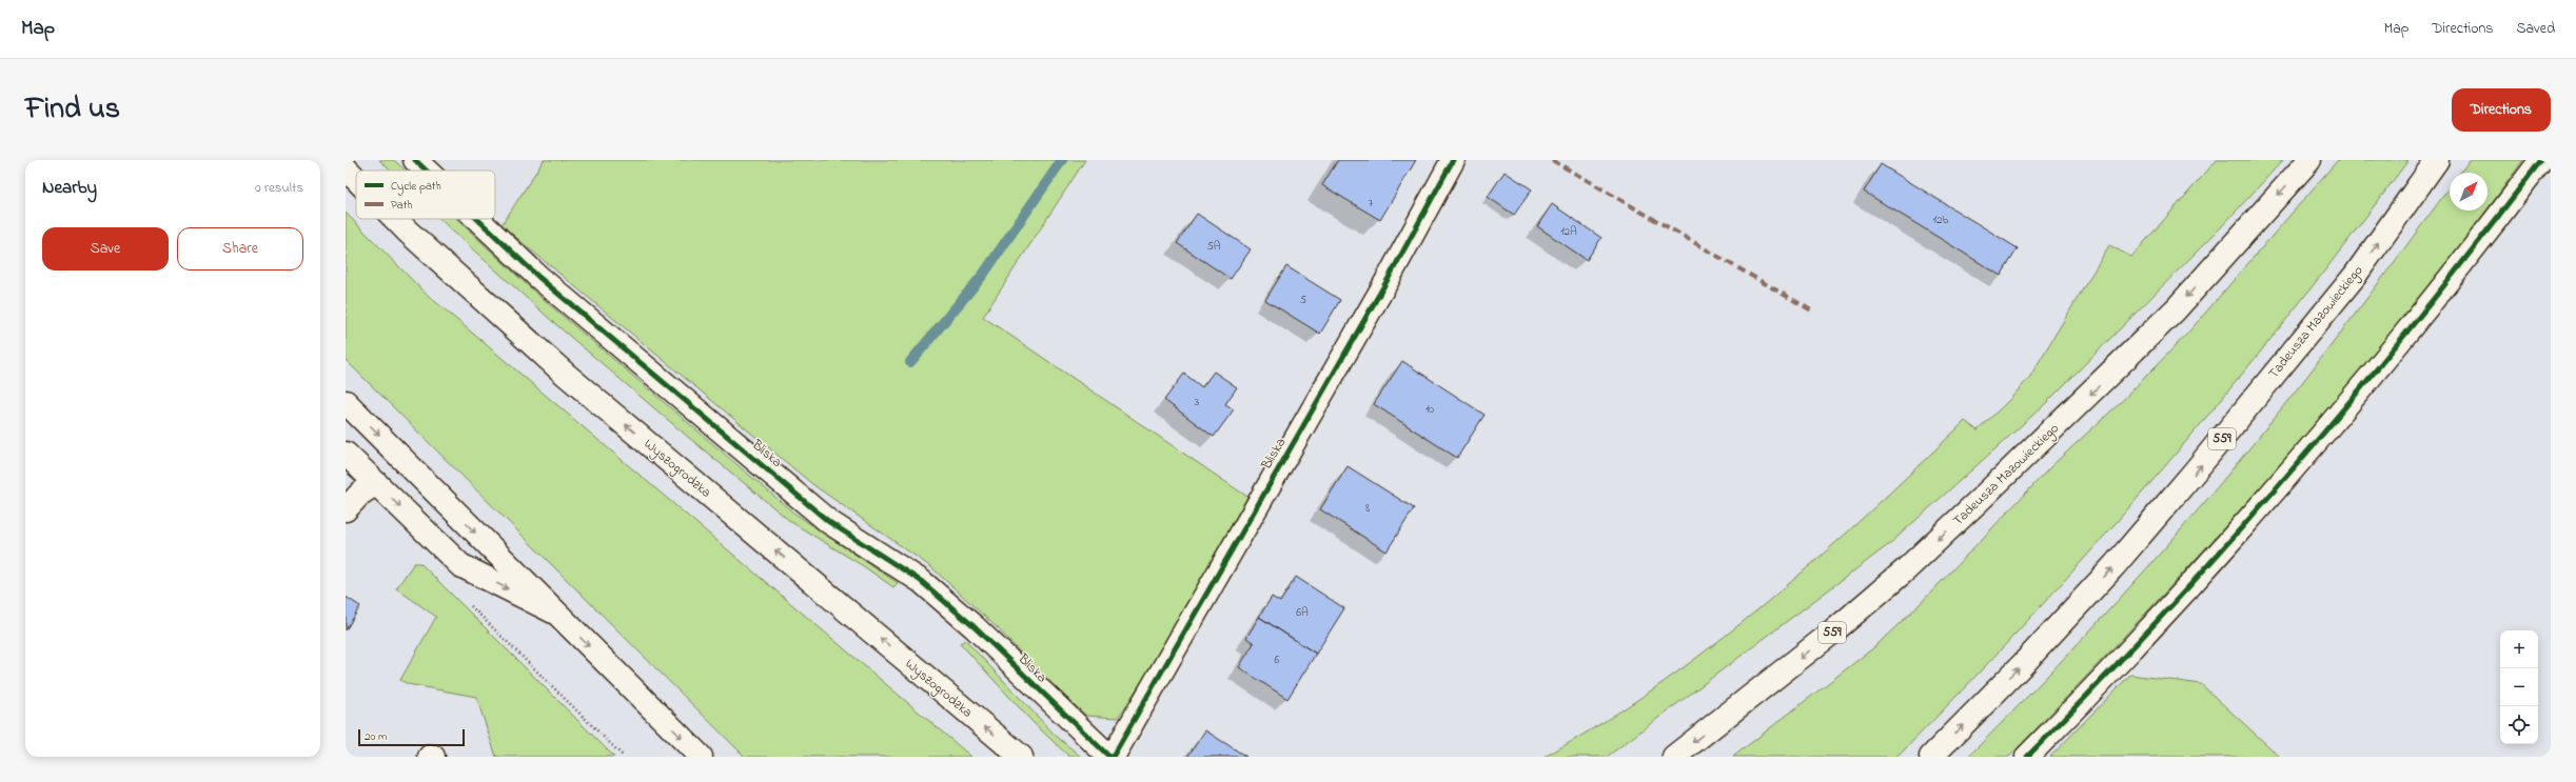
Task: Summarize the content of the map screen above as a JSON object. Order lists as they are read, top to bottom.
{
  "streets": {
    "main road": [
      "Tadeusza Mazowieckiego",
      "559",
      "Bliska",
      "Wyszogrodzka"
    ]
  },
  "house_numbers": [
    "7",
    "12b",
    "12A",
    "5A",
    "5",
    "3",
    "10",
    "8",
    "6A",
    "6"
  ],
  "legend": ["Cycle path", "Path"],
  "scale_bar": "20 m",
  "north": "top right",
  "page": {
    "header": "Map",
    "nav": ["Map", "Directions", "Saved"],
    "title": "Find us",
    "buttons": [
      "Directions",
      ["Save", "Share"]
    ],
    "heading": ["Nearby", "0 results"],
    "map_buttons": ["+", "−"],
    "scale": "20 m"
  }
}
